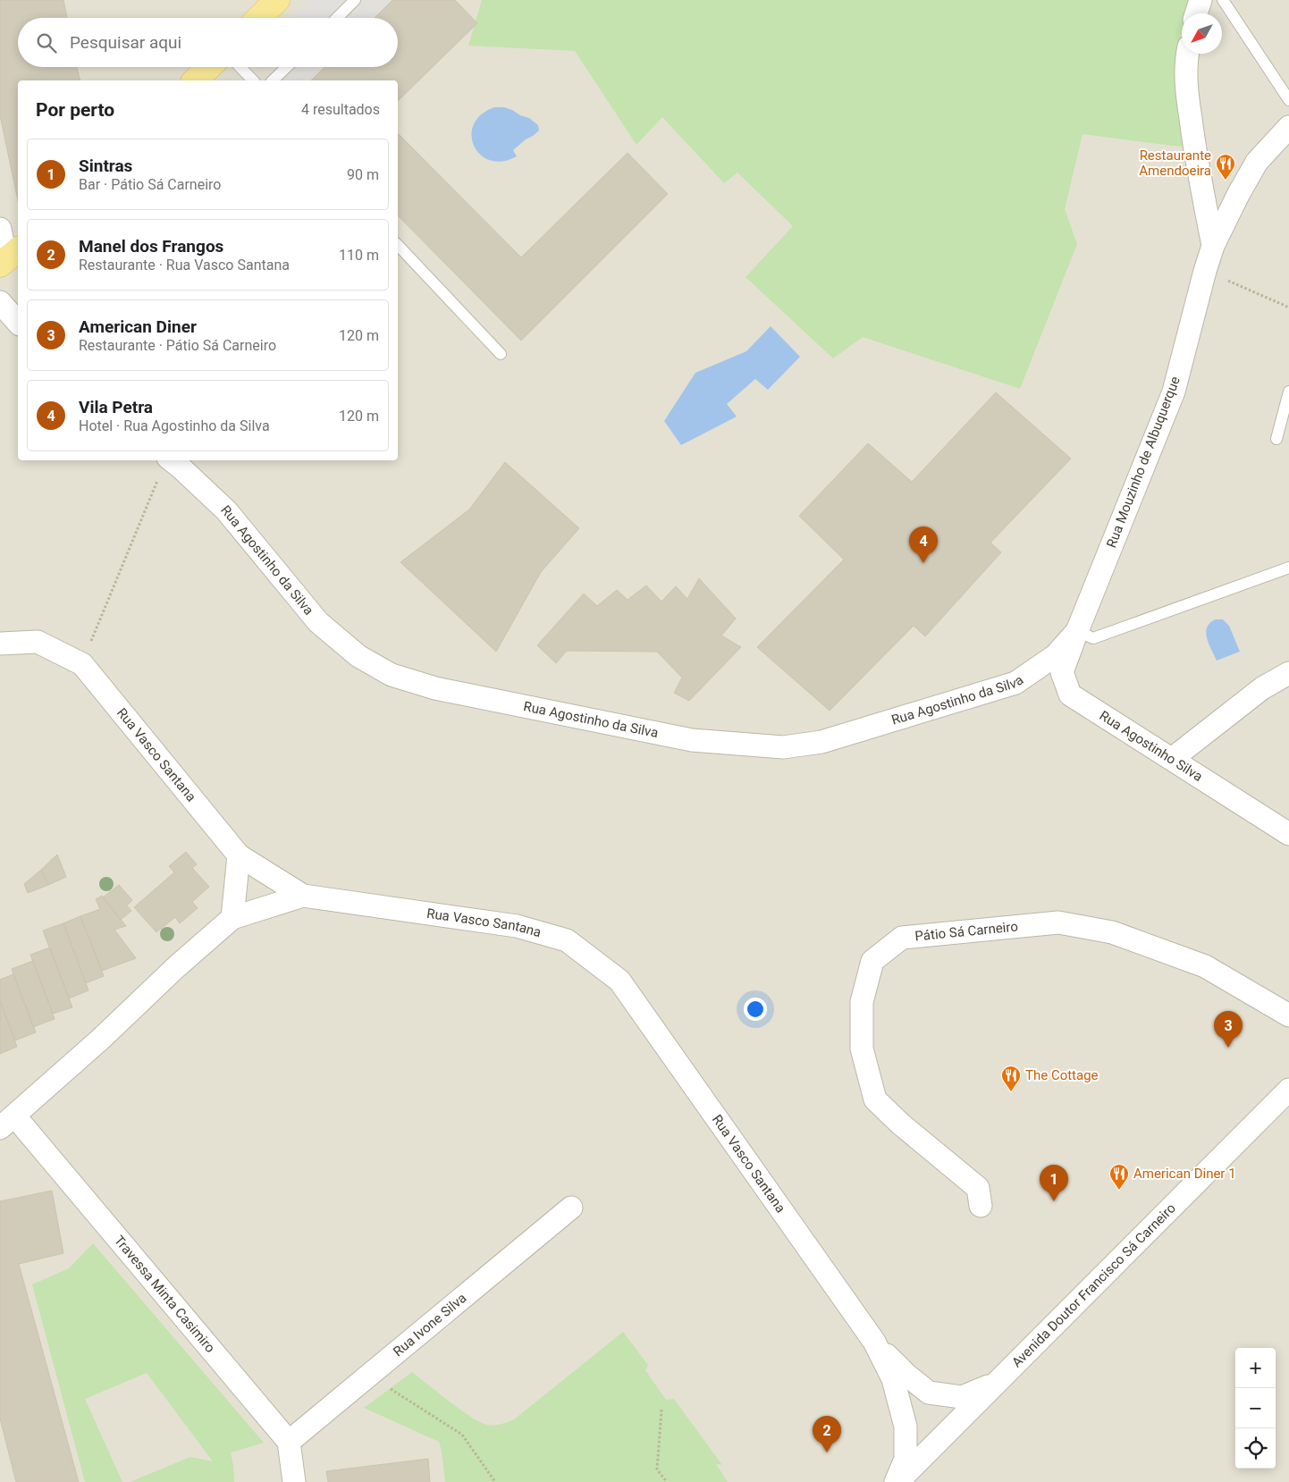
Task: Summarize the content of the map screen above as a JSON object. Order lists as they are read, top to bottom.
{
  "streets": {
    "street": [
      "Rua Mouzinho de Albuquerque",
      "Rua Agostinho da Silva",
      "Rua Agostinho Silva",
      "Rua Vasco Santana",
      "Pátio Sá Carneiro",
      "Avenida Doutor Francisco Sá Carneiro",
      "Travessa Minta Casimiro",
      "Rua Ivone Silva"
    ]
  },
  "crossings": [
    ["Rua Mouzinho de Albuquerque", "Rua Agostinho da Silva"],
    ["Rua Mouzinho de Albuquerque", "Rua Agostinho Silva"],
    ["Rua Agostinho da Silva", "Rua Agostinho Silva"],
    ["Rua Vasco Santana", "Avenida Doutor Francisco Sá Carneiro"],
    ["Travessa Minta Casimiro", "Rua Ivone Silva"]
  ],
  "places": {
    "restaurant": ["Restaurante Amendoeira", "The Cottage", "American Diner 1"]
  },
  "north": "bottom left",
  "page": {
    "search": "Pesquisar aqui",
    "heading": ["Por perto", "4 resultados"],
    "list": [
      {
        "mark": "1",
        "name": "Sintras",
        "note": "Bar · Pátio Sá Carneiro",
        "value": "90 m"
      },
      {
        "mark": "2",
        "name": "Manel dos Frangos",
        "note": "Restaurante · Rua Vasco Santana",
        "value": "110 m"
      },
      {
        "mark": "3",
        "name": "American Diner",
        "note": "Restaurante · Pátio Sá Carneiro",
        "value": "120 m"
      },
      {
        "mark": "4",
        "name": "Vila Petra",
        "note": "Hotel · Rua Agostinho da Silva",
        "value": "120 m"
      }
    ],
    "pins": [
      "4",
      "3",
      "1",
      "2"
    ],
    "map_buttons": ["+", "−"]
  }
}
